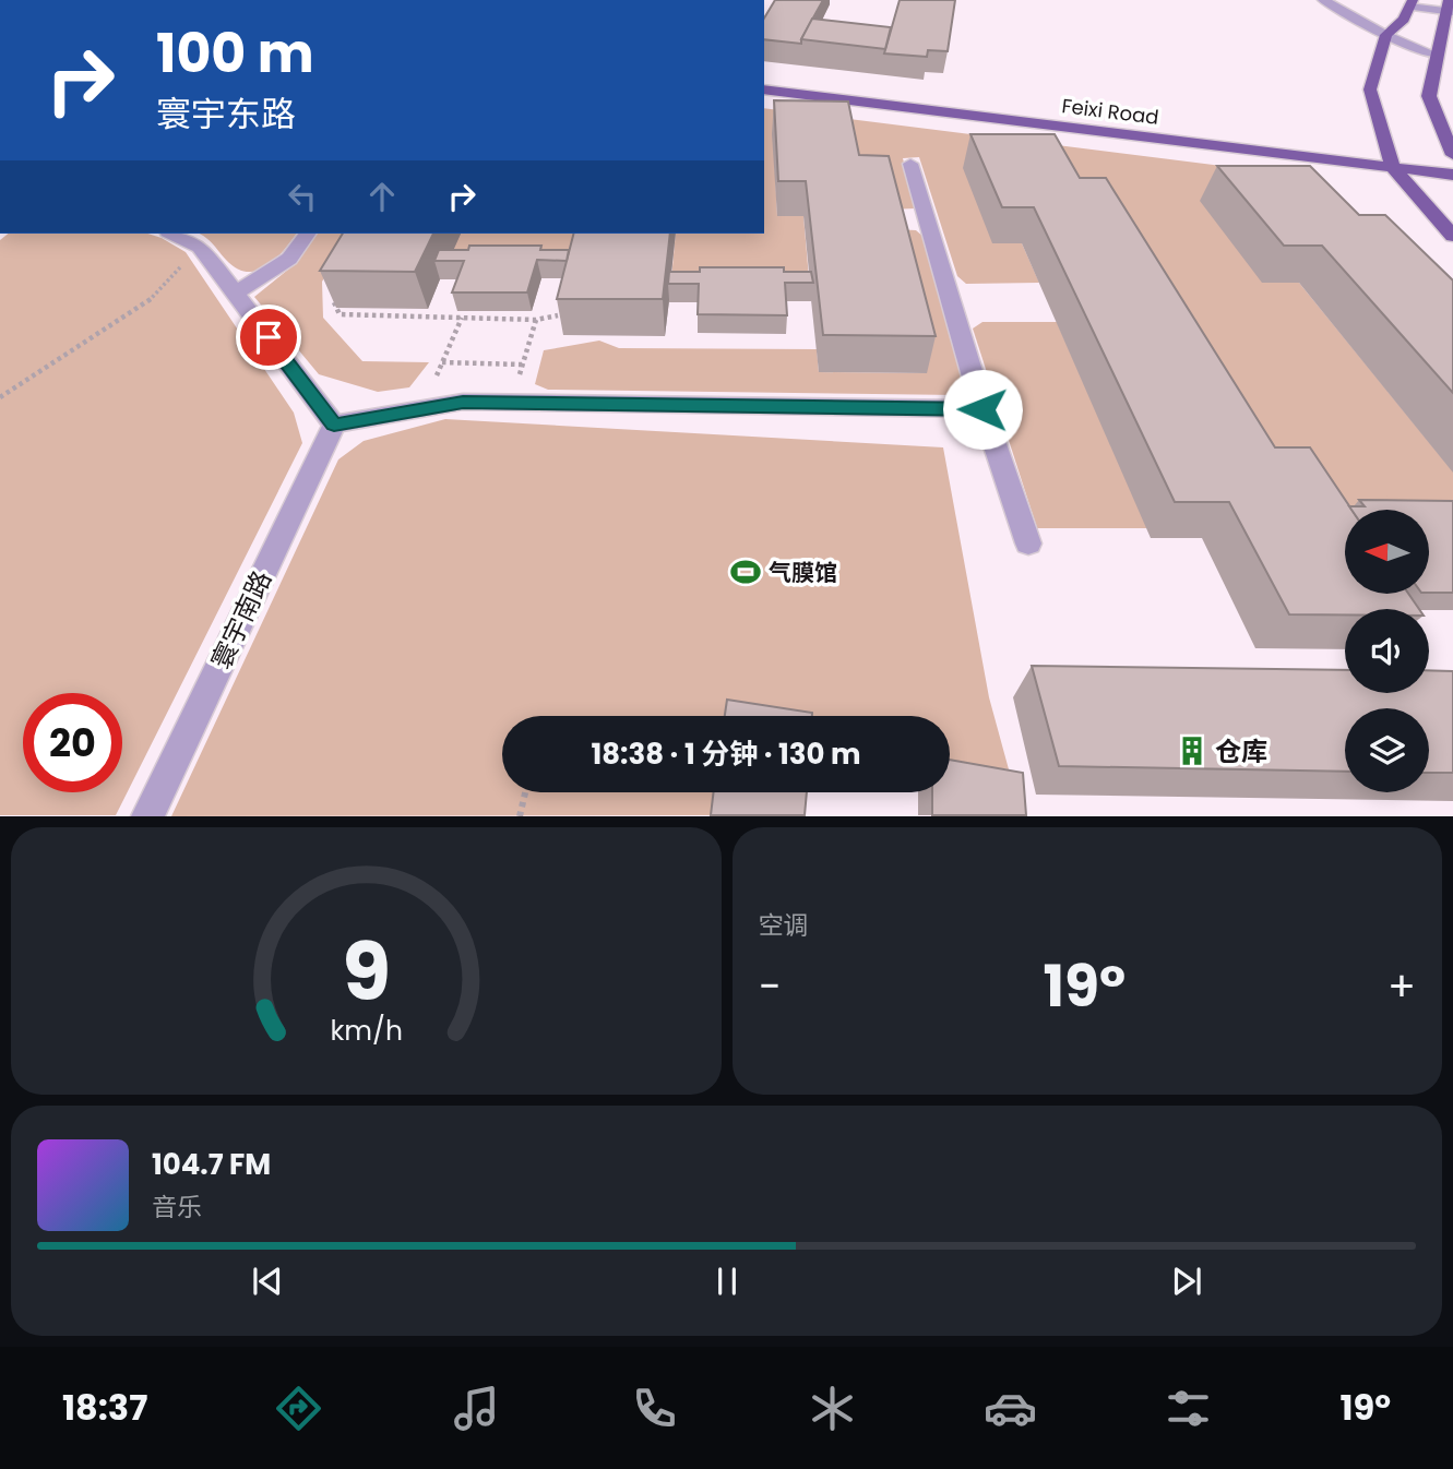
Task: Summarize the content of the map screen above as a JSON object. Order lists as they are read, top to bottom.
{
  "streets": {
    "main road": ["Feixi Road"],
    "street": ["寰宇南路"]
  },
  "places": {
    "sports": ["气膜馆"],
    "building": ["仓库"]
  },
  "north": "left",
  "page": {
    "turn": ["100 m", "寰宇东路"],
    "limit": "20",
    "trip": "18:38 · 1 分钟 · 130 m",
    "tile": "空调",
    "heat": ["−", "19°", "+"],
    "song": ["104.7 FM", "音乐"],
    "tabs": ["18:37", "19°"],
    "gauge": ["9", "km/h"]
  }
}
